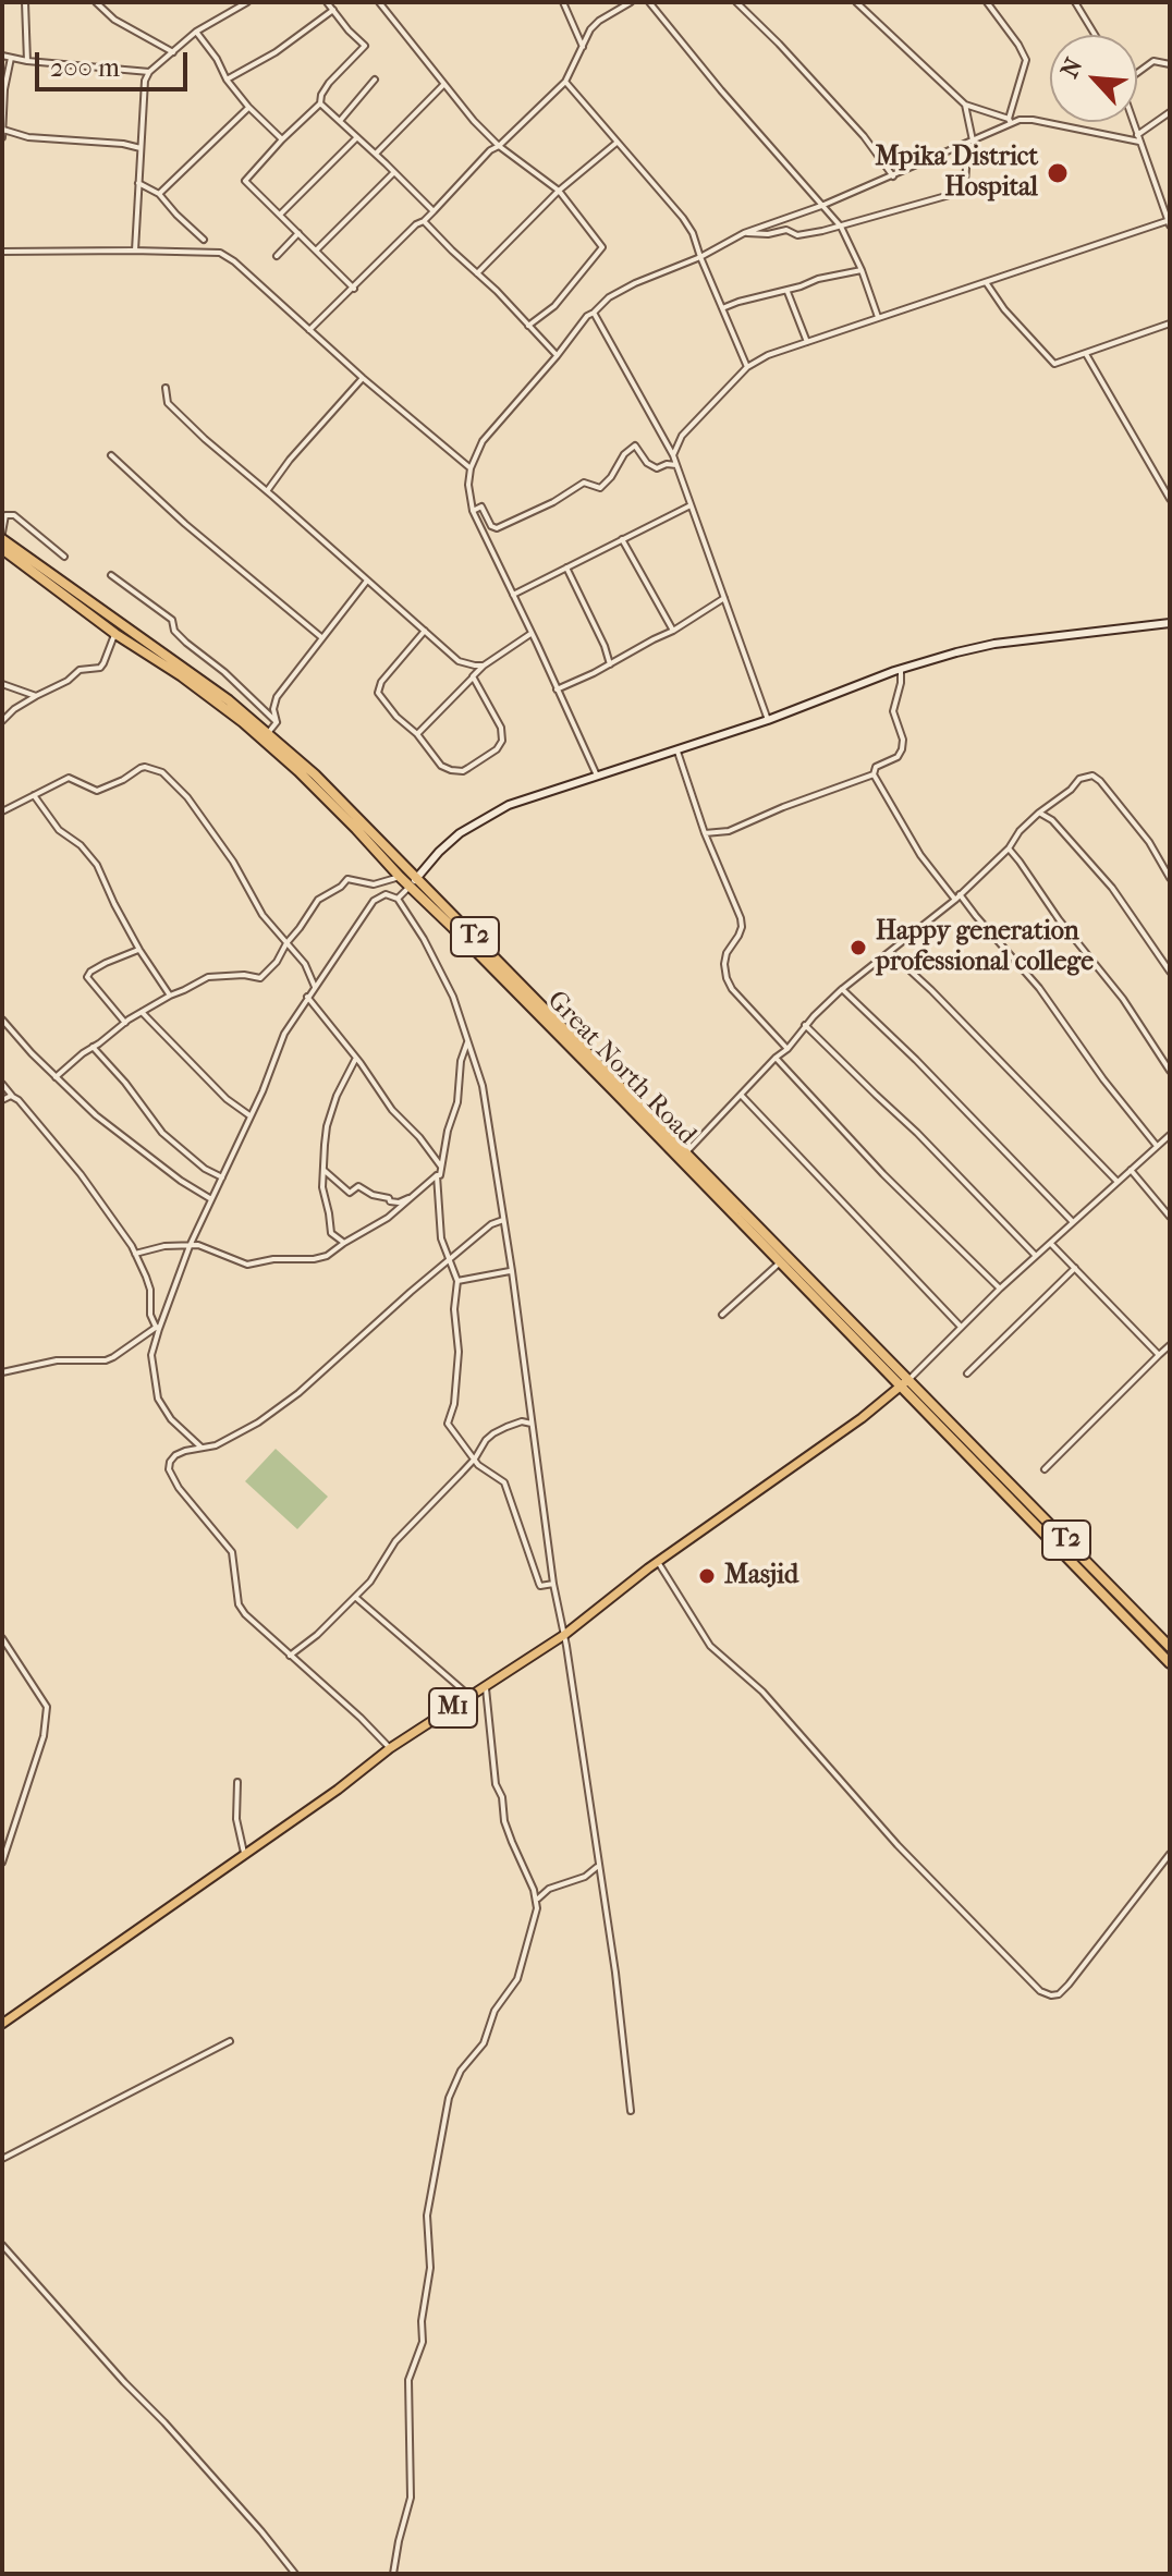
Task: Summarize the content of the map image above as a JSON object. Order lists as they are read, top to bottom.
{
  "streets": {
    "highway": ["T2", "Great North Road"],
    "main road": ["M1"]
  },
  "crossings": [
    ["Great North Road", "M1"]
  ],
  "places": ["Mpika District Hospital", "Happy generation professional college", "Masjid"],
  "scale_bar": "200 m",
  "north": "top left"
}
